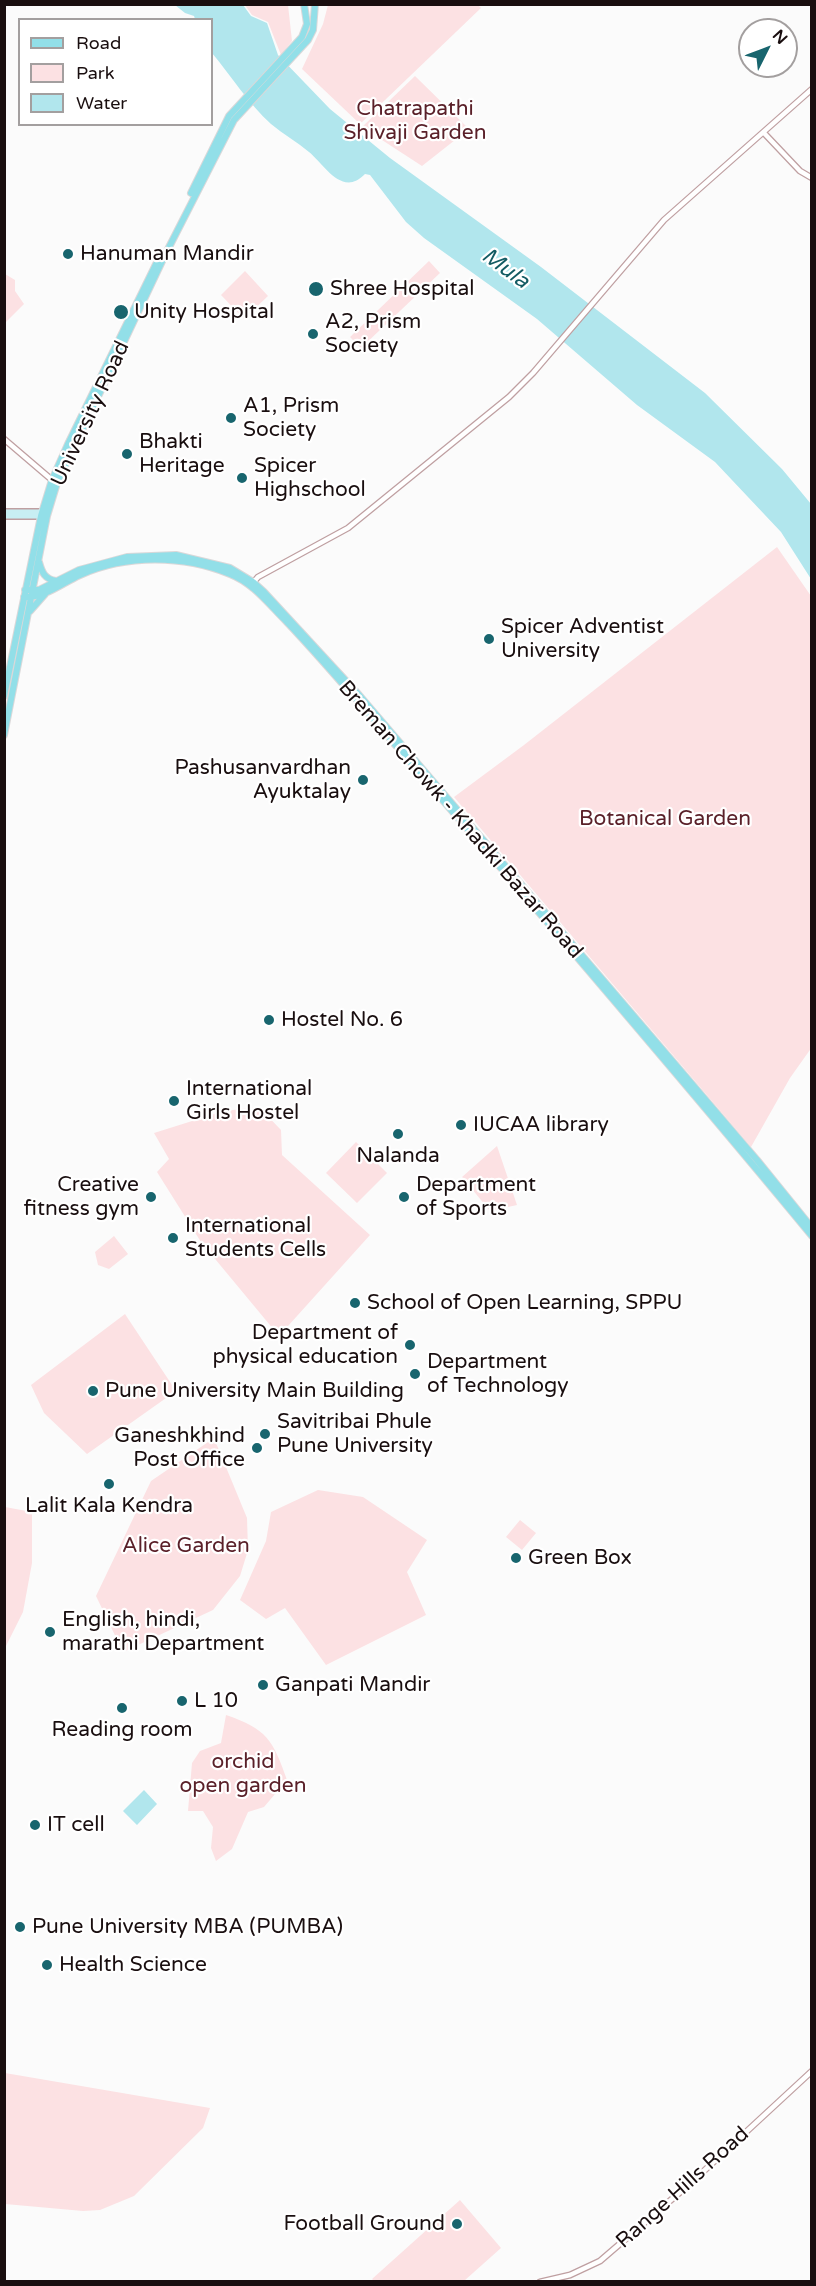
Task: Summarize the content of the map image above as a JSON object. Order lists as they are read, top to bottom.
{
  "streets": {
    "main road": ["University Road", "Breman Chowk - Khadki Bazar Road"],
    "street": ["Range Hills Road"]
  },
  "crossings": [
    ["University Road", "Breman Chowk - Khadki Bazar Road"]
  ],
  "water": ["Mula"],
  "parks": [
    "Chatrapathi Shivaji Garden",
    "Botanical Garden",
    "Alice Garden",
    "orchid open garden"
  ],
  "places": [
    "Hanuman Mandir",
    "Shree Hospital",
    "Unity Hospital",
    "A2, Prism Society",
    "A1, Prism Society",
    "Bhakti Heritage",
    "Spicer Highschool",
    "Spicer Adventist University",
    "Pashusanvardhan Ayuktalay",
    "Hostel No. 6",
    "International Girls Hostel",
    "IUCAA library",
    "Nalanda",
    "Creative fitness gym",
    "Department of Sports",
    "International Students Cells",
    "School of Open Learning, SPPU",
    "Department of physical education",
    "Department of Technology",
    "Pune University Main Building",
    "Savitribai Phule Pune University",
    "Ganeshkhind Post Office",
    "Lalit Kala Kendra",
    "Green Box",
    "English, hindi, marathi Department",
    "Ganpati Mandir",
    "L 10",
    "Reading room",
    "IT cell",
    "Pune University MBA (PUMBA)",
    "Health Science",
    "Football Ground"
  ],
  "legend": ["Road", "Park", "Water"],
  "north": "top right"
}
